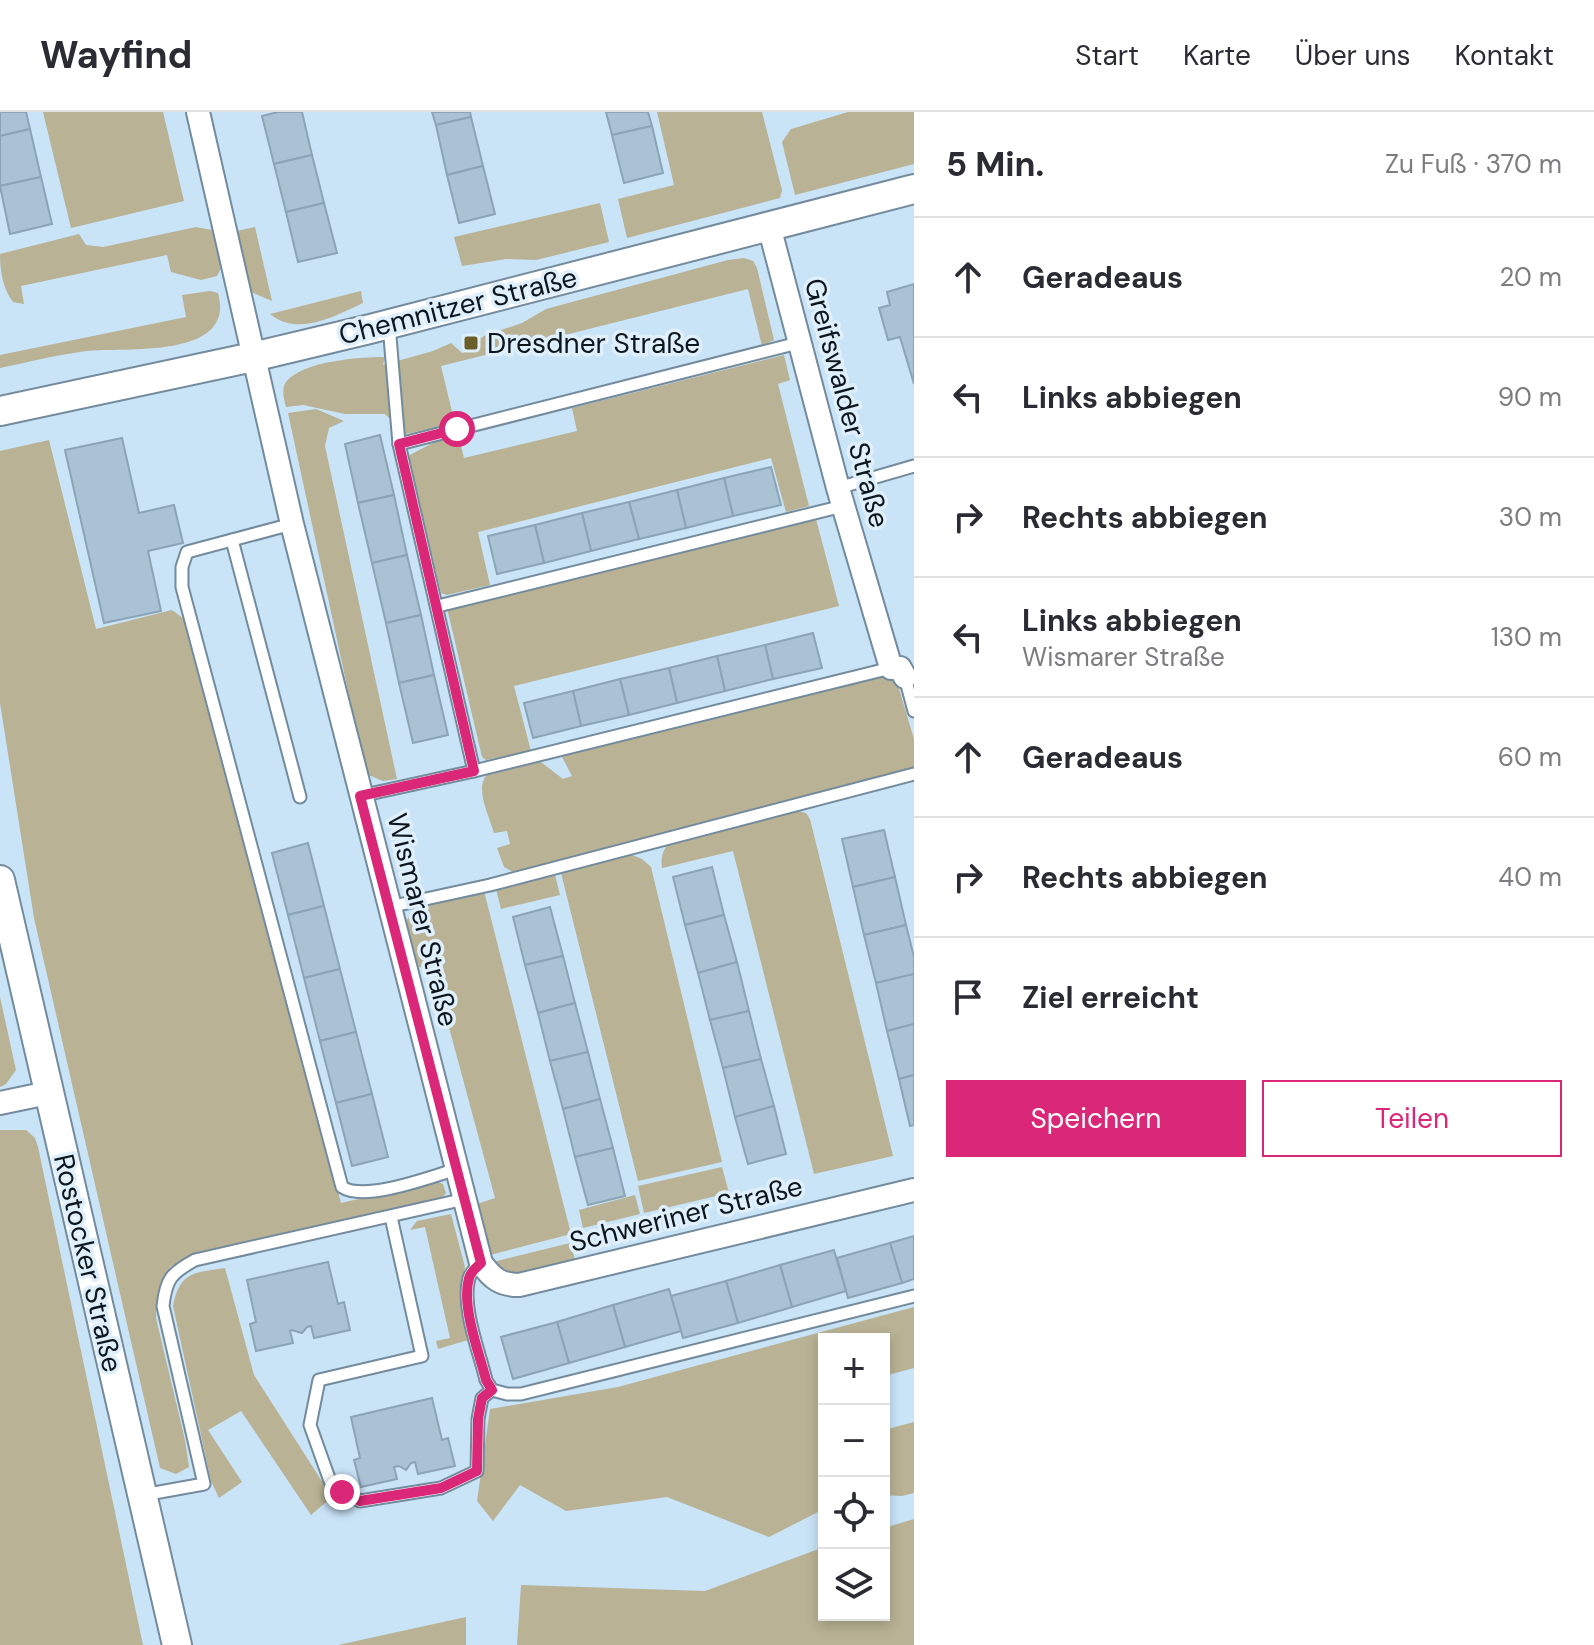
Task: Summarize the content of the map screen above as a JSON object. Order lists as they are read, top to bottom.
{
  "streets": {
    "street": [
      "Chemnitzer Straße",
      "Greifswalder Straße",
      "Wismarer Straße",
      "Schweriner Straße",
      "Rostocker Straße"
    ]
  },
  "crossings": [
    ["Chemnitzer Straße", "Greifswalder Straße"],
    ["Chemnitzer Straße", "Wismarer Straße"],
    ["Wismarer Straße", "Schweriner Straße"]
  ],
  "places": {
    "transit": ["Dresdner Straße"]
  },
  "page": {
    "header": "Wayfind",
    "nav": [
      "Start",
      "Karte",
      "Über uns",
      "Kontakt"
    ],
    "heading": ["5 Min.", "Zu Fuß · 370 m"],
    "list": [
      ["Geradeaus", "20 m"],
      ["Links abbiegen", "90 m"],
      ["Rechts abbiegen", "30 m"],
      ["Links abbiegen", "Wismarer Straße", "130 m"],
      ["Geradeaus", "60 m"],
      ["Rechts abbiegen", "40 m"],
      "Ziel erreicht"
    ],
    "buttons": ["Speichern", "Teilen"],
    "map_buttons": ["+", "−"]
  }
}
